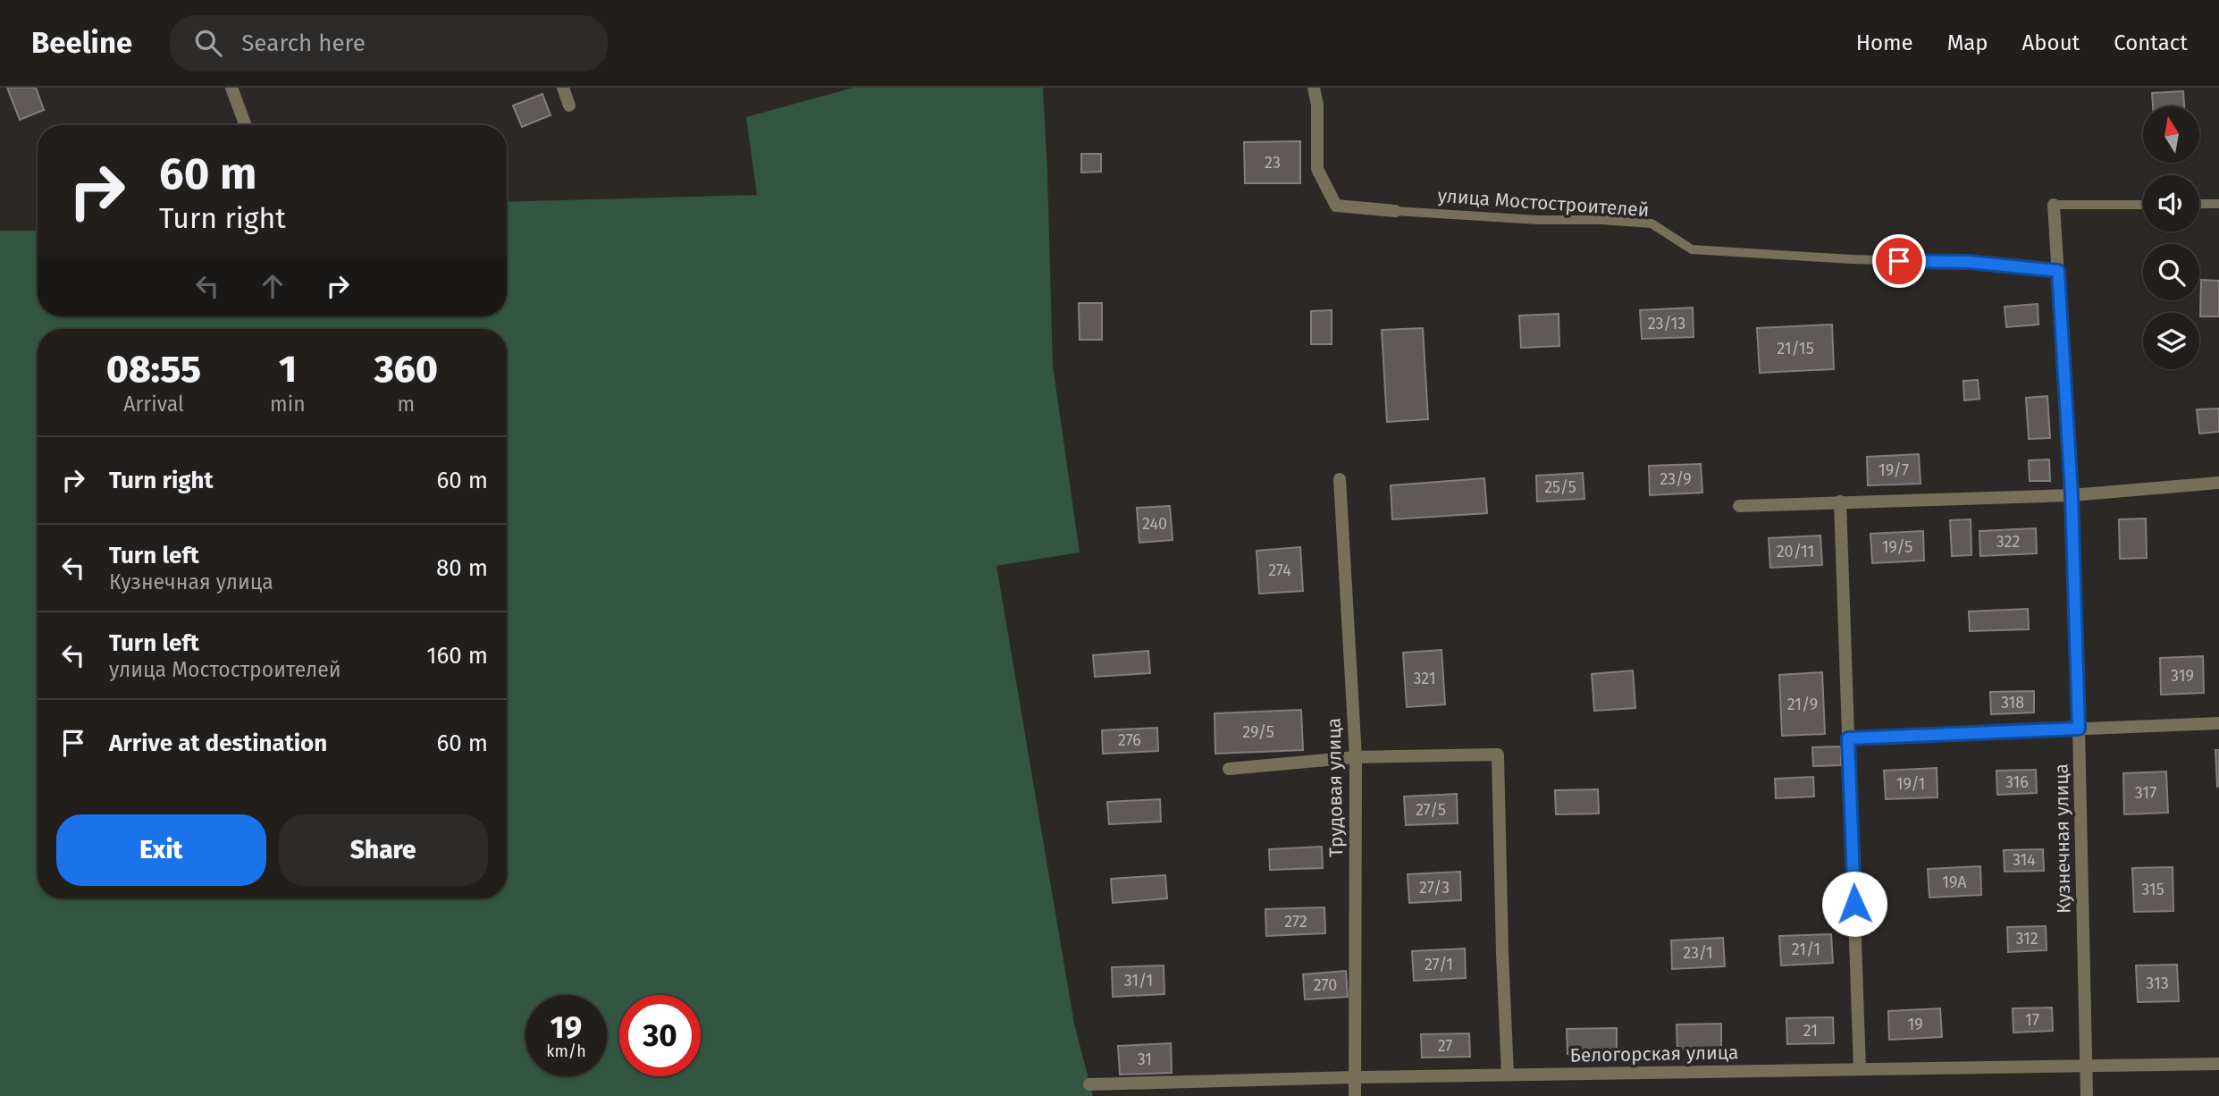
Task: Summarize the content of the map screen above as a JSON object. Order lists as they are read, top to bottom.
{
  "streets": {
    "street": ["Трудовая улица", "Кузнечная улица", "Белогорская улица"],
    "lane": ["улица Мостостроителей"]
  },
  "crossings": [
    ["улица Мостостроителей", "Кузнечная улица"],
    ["Трудовая улица", "Белогорская улица"],
    ["Кузнечная улица", "Белогорская улица"]
  ],
  "house_numbers": [
    "23",
    "23/13",
    "21/15",
    "19/7",
    "23/9",
    "25/5",
    "240",
    "322",
    "19/5",
    "20/11",
    "274",
    "319",
    "321",
    "318",
    "21/9",
    "29/5",
    "276",
    "316",
    "19/1",
    "317",
    "27/5",
    "314",
    "19А",
    "27/3",
    "315",
    "272",
    "312",
    "21/1",
    "23/1",
    "27/1",
    "31/1",
    "313",
    "270",
    "17",
    "19",
    "21",
    "27",
    "31"
  ],
  "north": "top",
  "page": {
    "header": "Beeline",
    "search": "Search here",
    "nav": [
      "Home",
      "Map",
      "About",
      "Contact"
    ],
    "turn": ["60 m", "Turn right"],
    "eta": [
      "08:55",
      "Arrival",
      "1",
      "min",
      "360",
      "m"
    ],
    "list": [
      {
        "name": "Turn right",
        "value": "60 m"
      },
      {
        "name": "Turn left",
        "note": "Кузнечная улица",
        "value": "80 m"
      },
      {
        "name": "Turn left",
        "note": "улица Мостостроителей",
        "value": "160 m"
      },
      {
        "name": "Arrive at destination",
        "value": "60 m"
      }
    ],
    "buttons": ["Exit", "Share"],
    "speed": "19 km/h",
    "limit": "30"
  }
}
